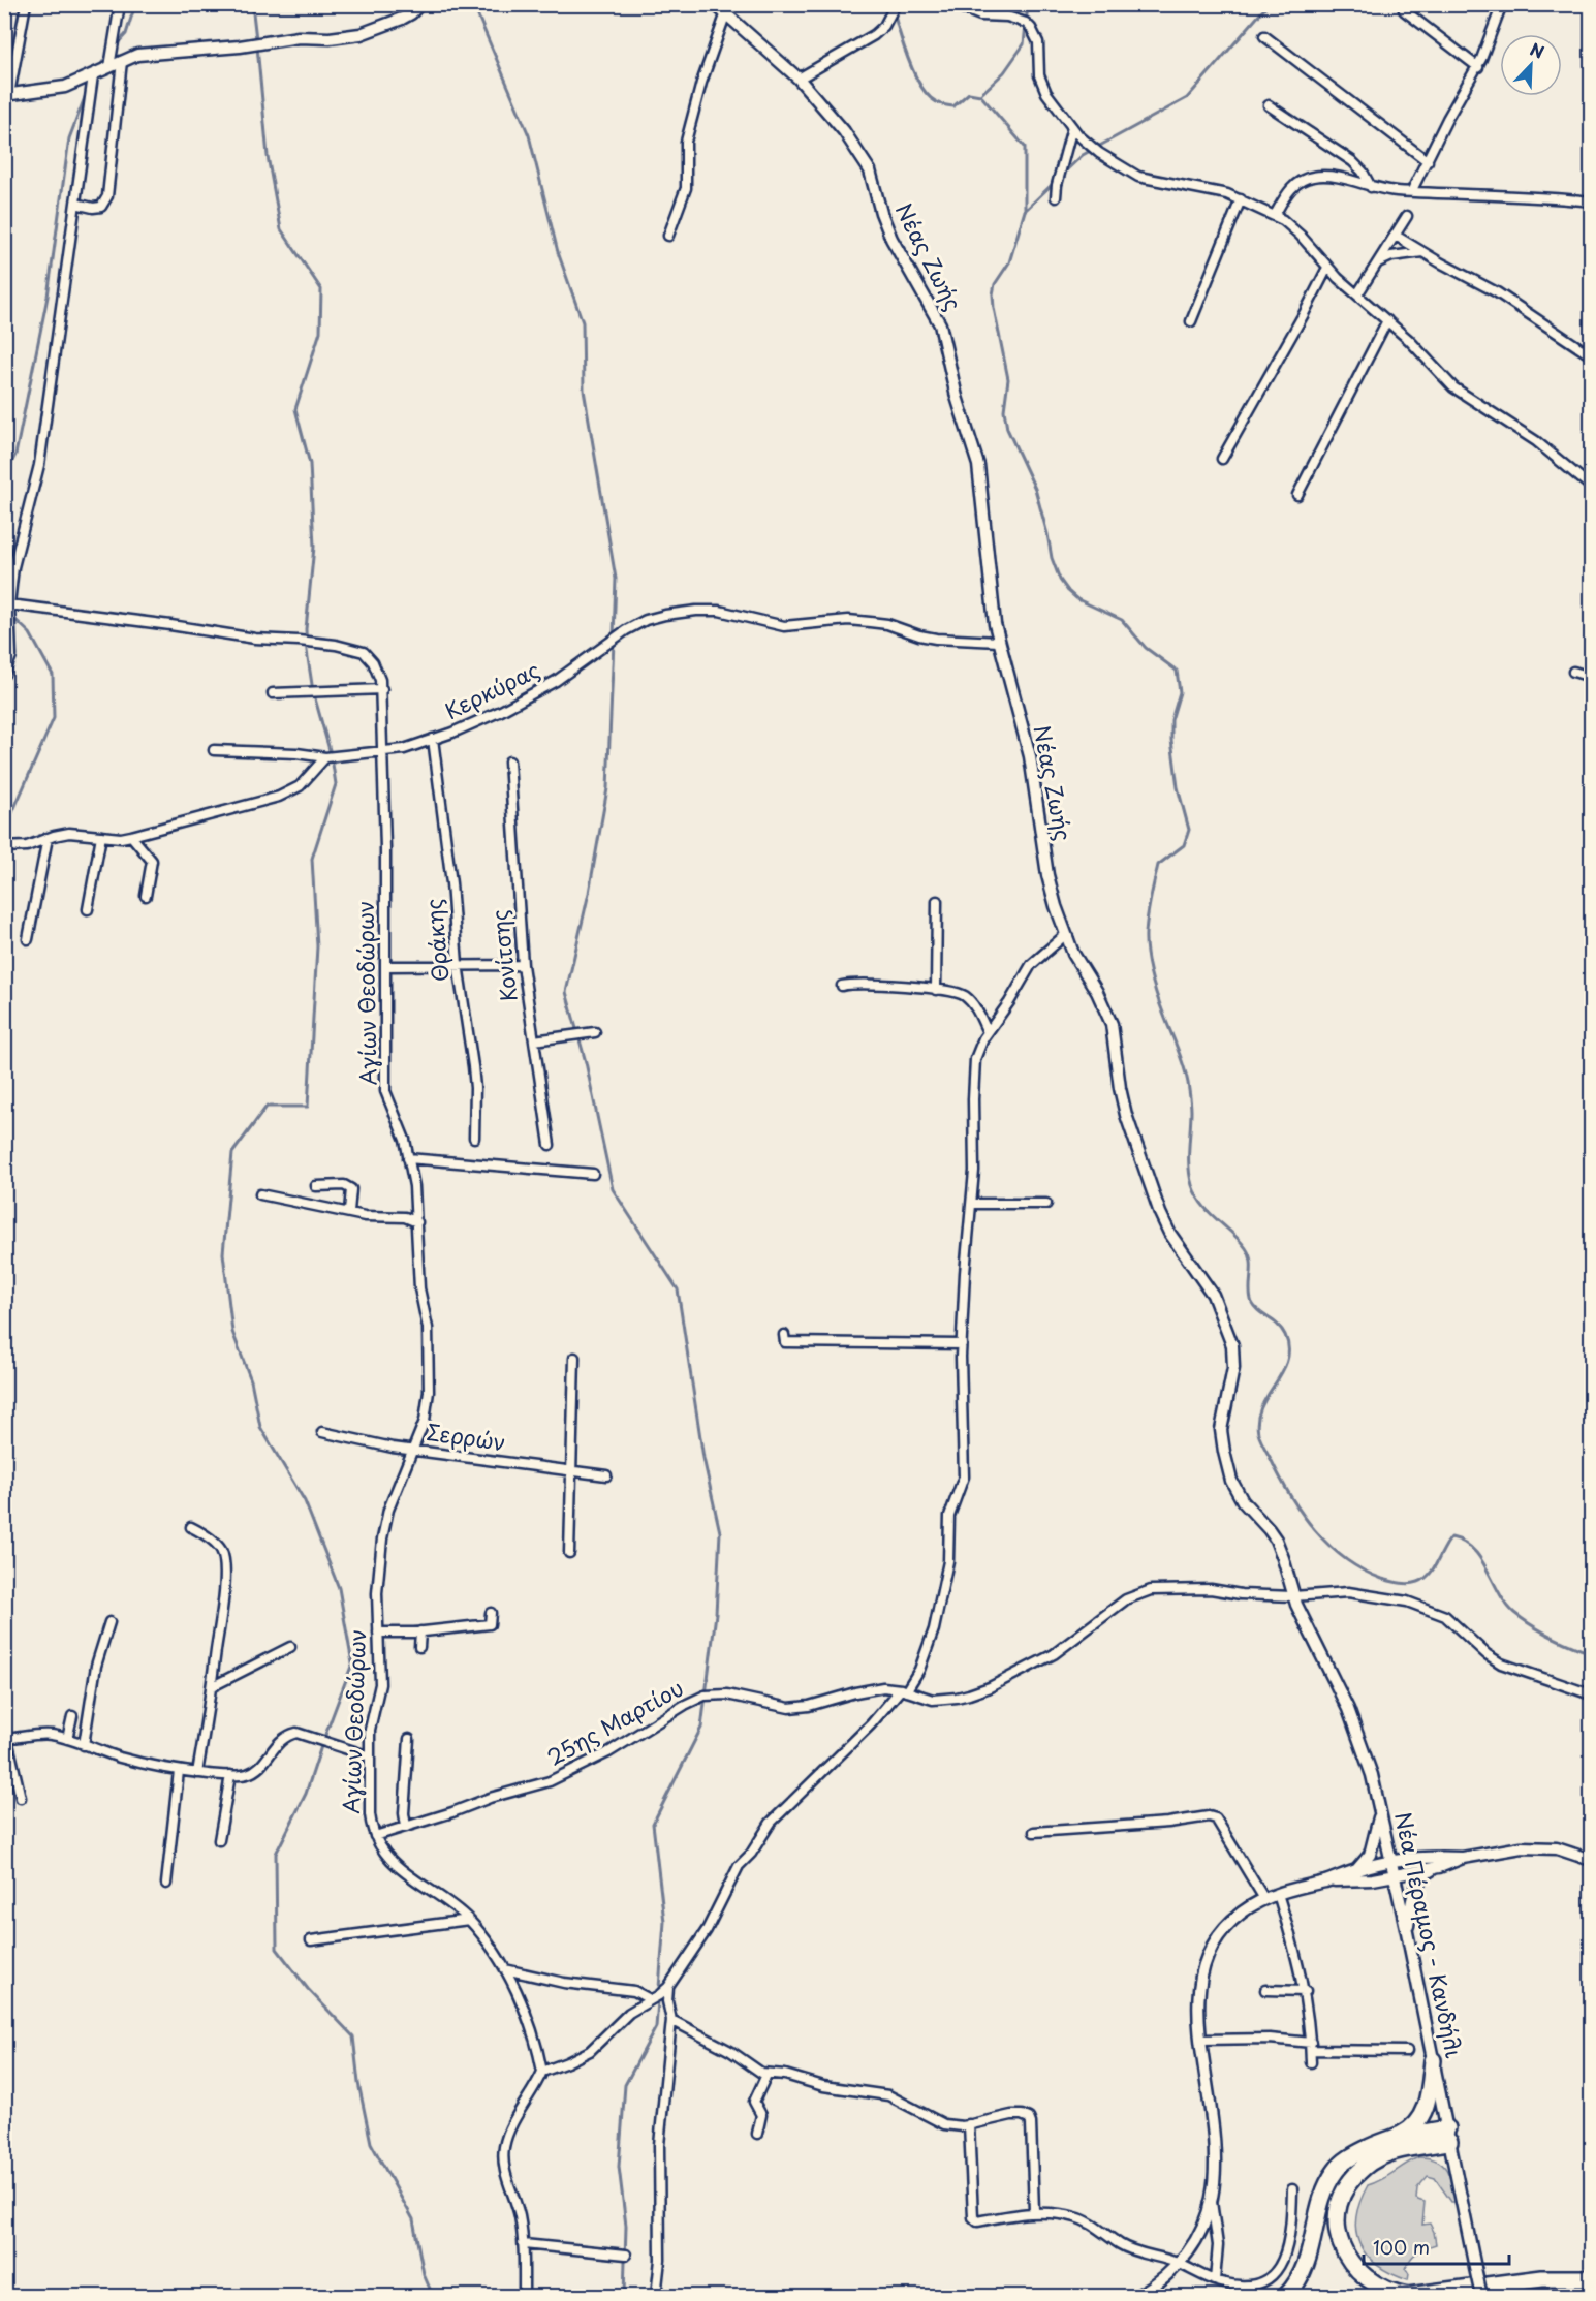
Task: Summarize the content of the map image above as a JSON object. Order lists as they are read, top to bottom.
{
  "streets": {
    "street": [
      "Νέας Ζωής",
      "Κερκύρας",
      "Θράκης",
      "Κονίτσης",
      "Αγίων Θεοδώρων",
      "Σερρών",
      "25ης Μαρτίου",
      "Νέα Πέραμος - Κανδήλι"
    ]
  },
  "crossings": [
    ["Νέας Ζωής", "Κερκύρας"],
    ["Νέας Ζωής", "25ης Μαρτίου"],
    ["Νέας Ζωής", "Νέα Πέραμος - Κανδήλι"],
    ["Κερκύρας", "Θράκης"],
    ["Κερκύρας", "Αγίων Θεοδώρων"],
    ["Αγίων Θεοδώρων", "Σερρών"],
    ["Αγίων Θεοδώρων", "25ης Μαρτίου"],
    ["25ης Μαρτίου", "Νέα Πέραμος - Κανδήλι"]
  ],
  "scale_bar": "100 m",
  "north": "top right"
}
